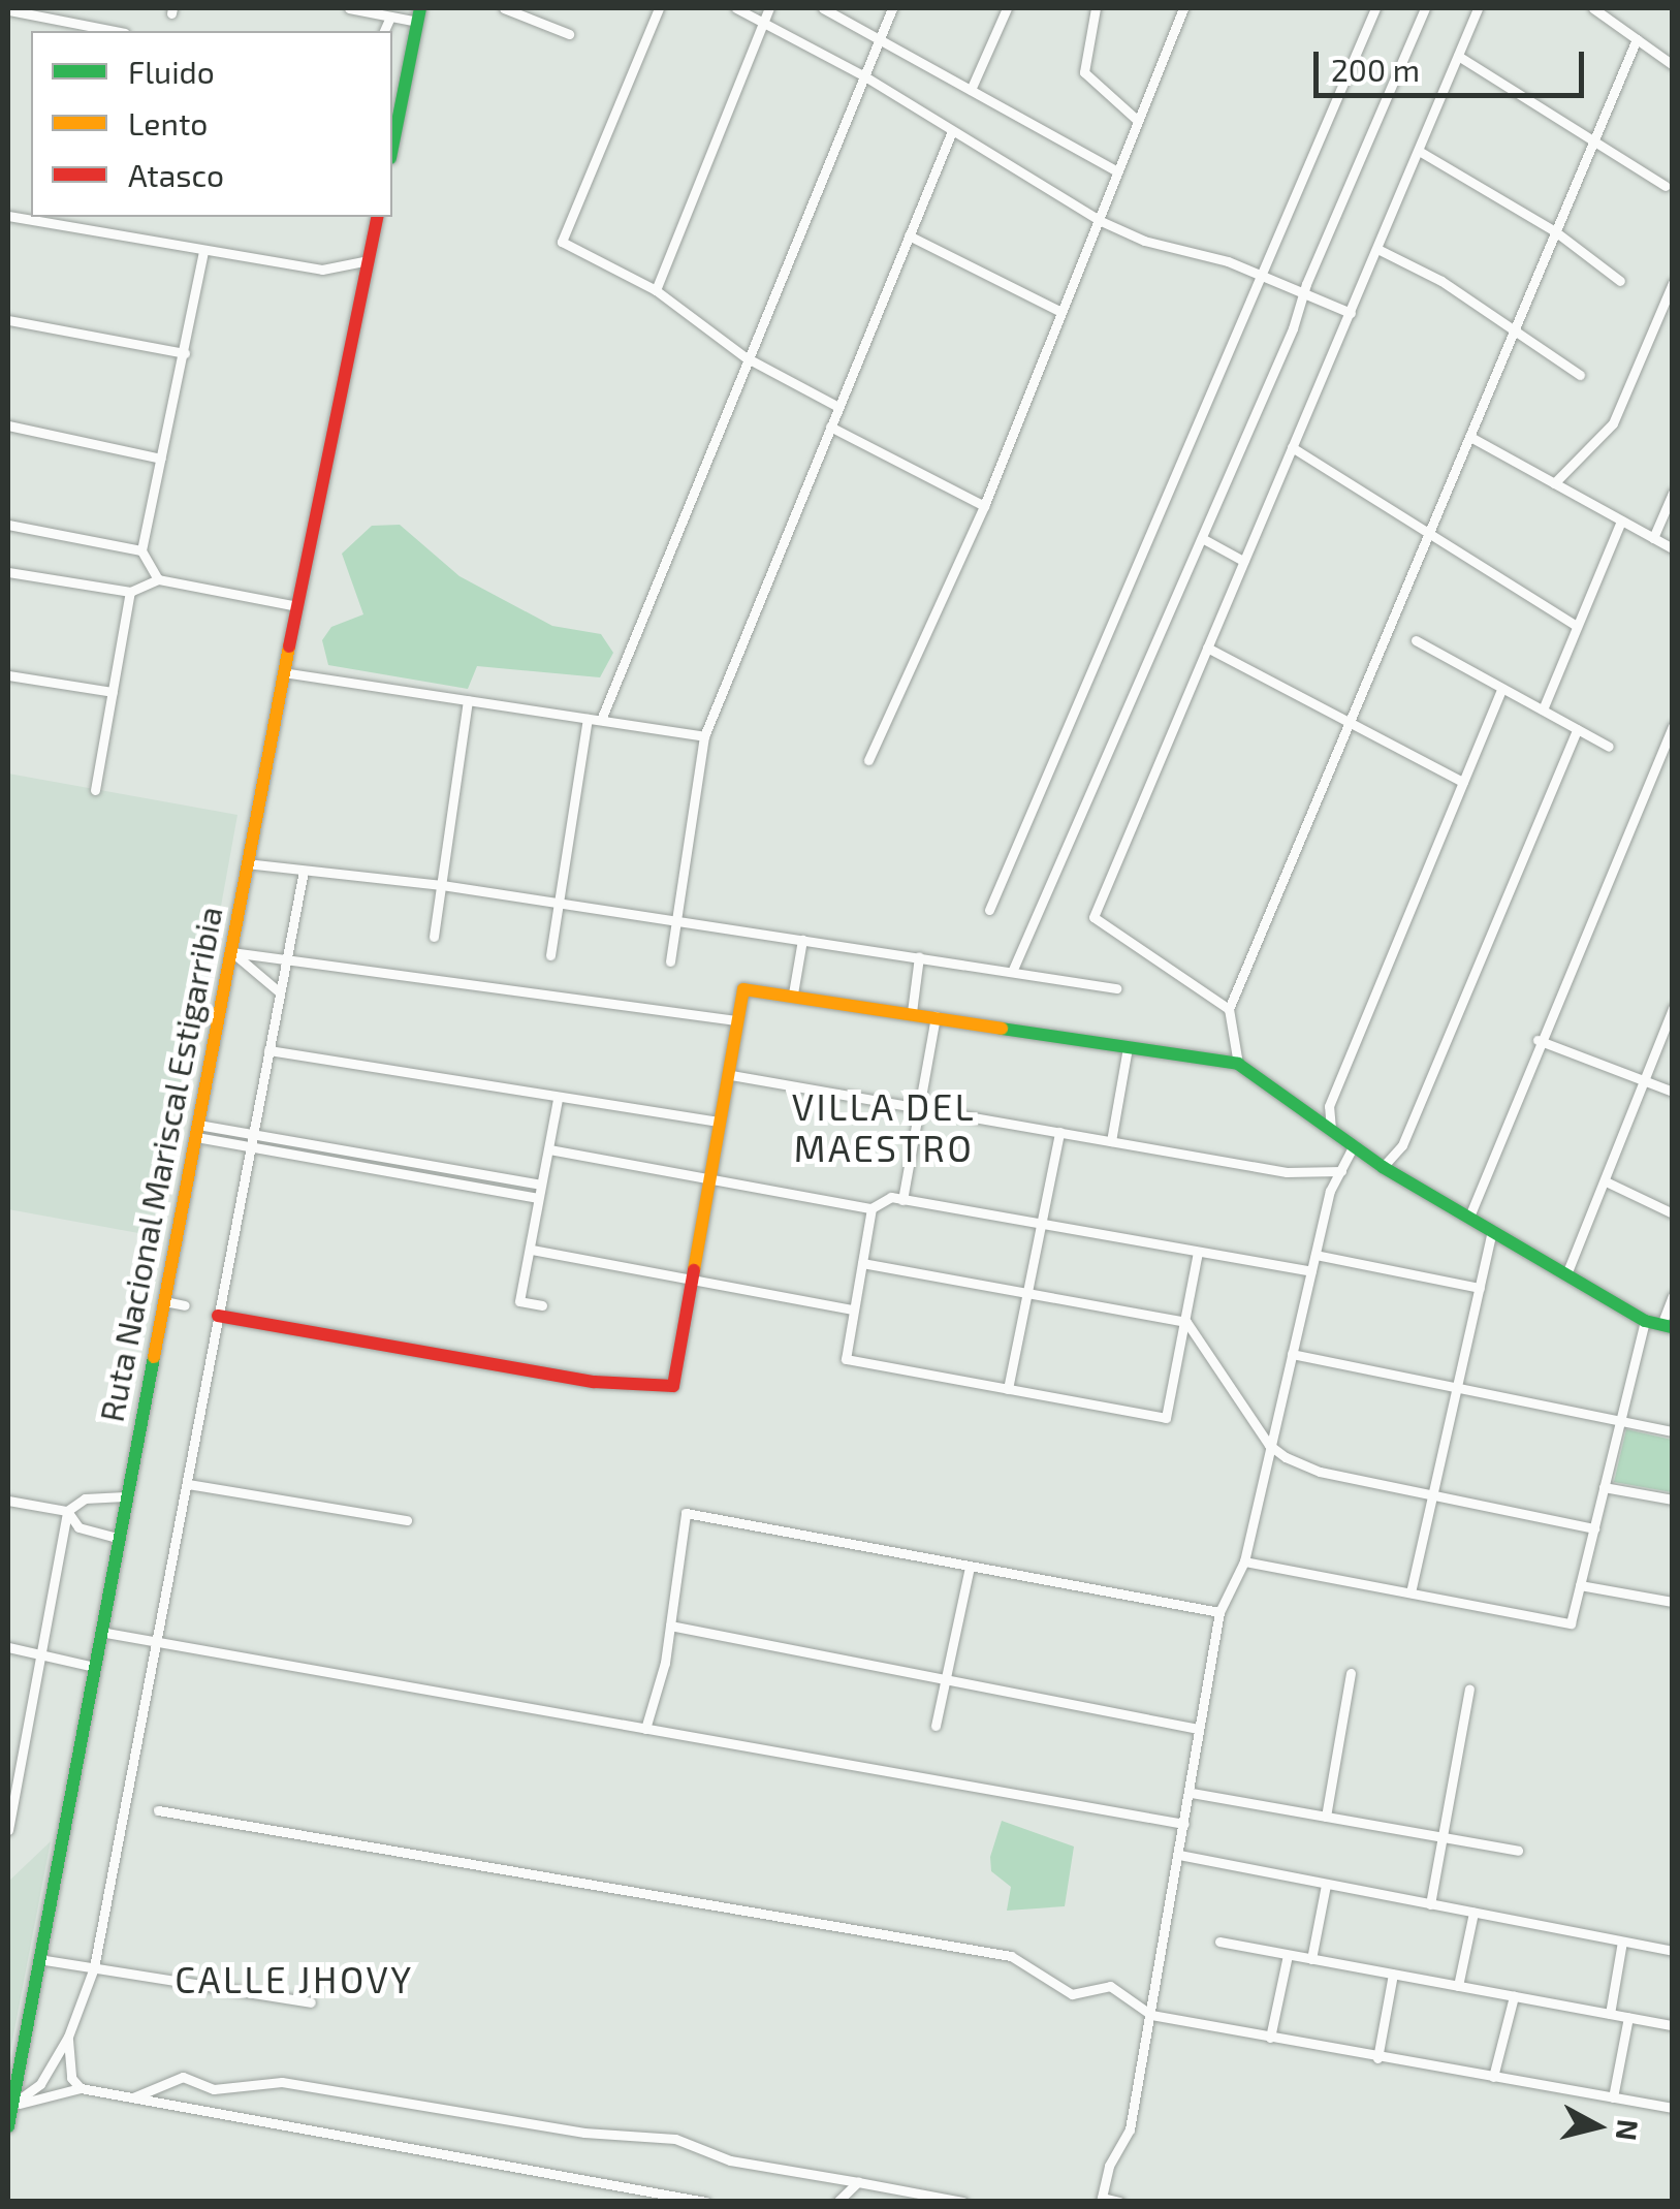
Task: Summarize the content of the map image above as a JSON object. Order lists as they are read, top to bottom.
{
  "streets": {
    "main road": ["Ruta Nacional Mariscal Estigarribia"]
  },
  "districts": ["VILLA DEL MAESTRO", "CALLE JHOVY"],
  "legend": ["Fluido", "Lento", "Atasco"],
  "scale_bar": "200 m",
  "north": "right"
}
